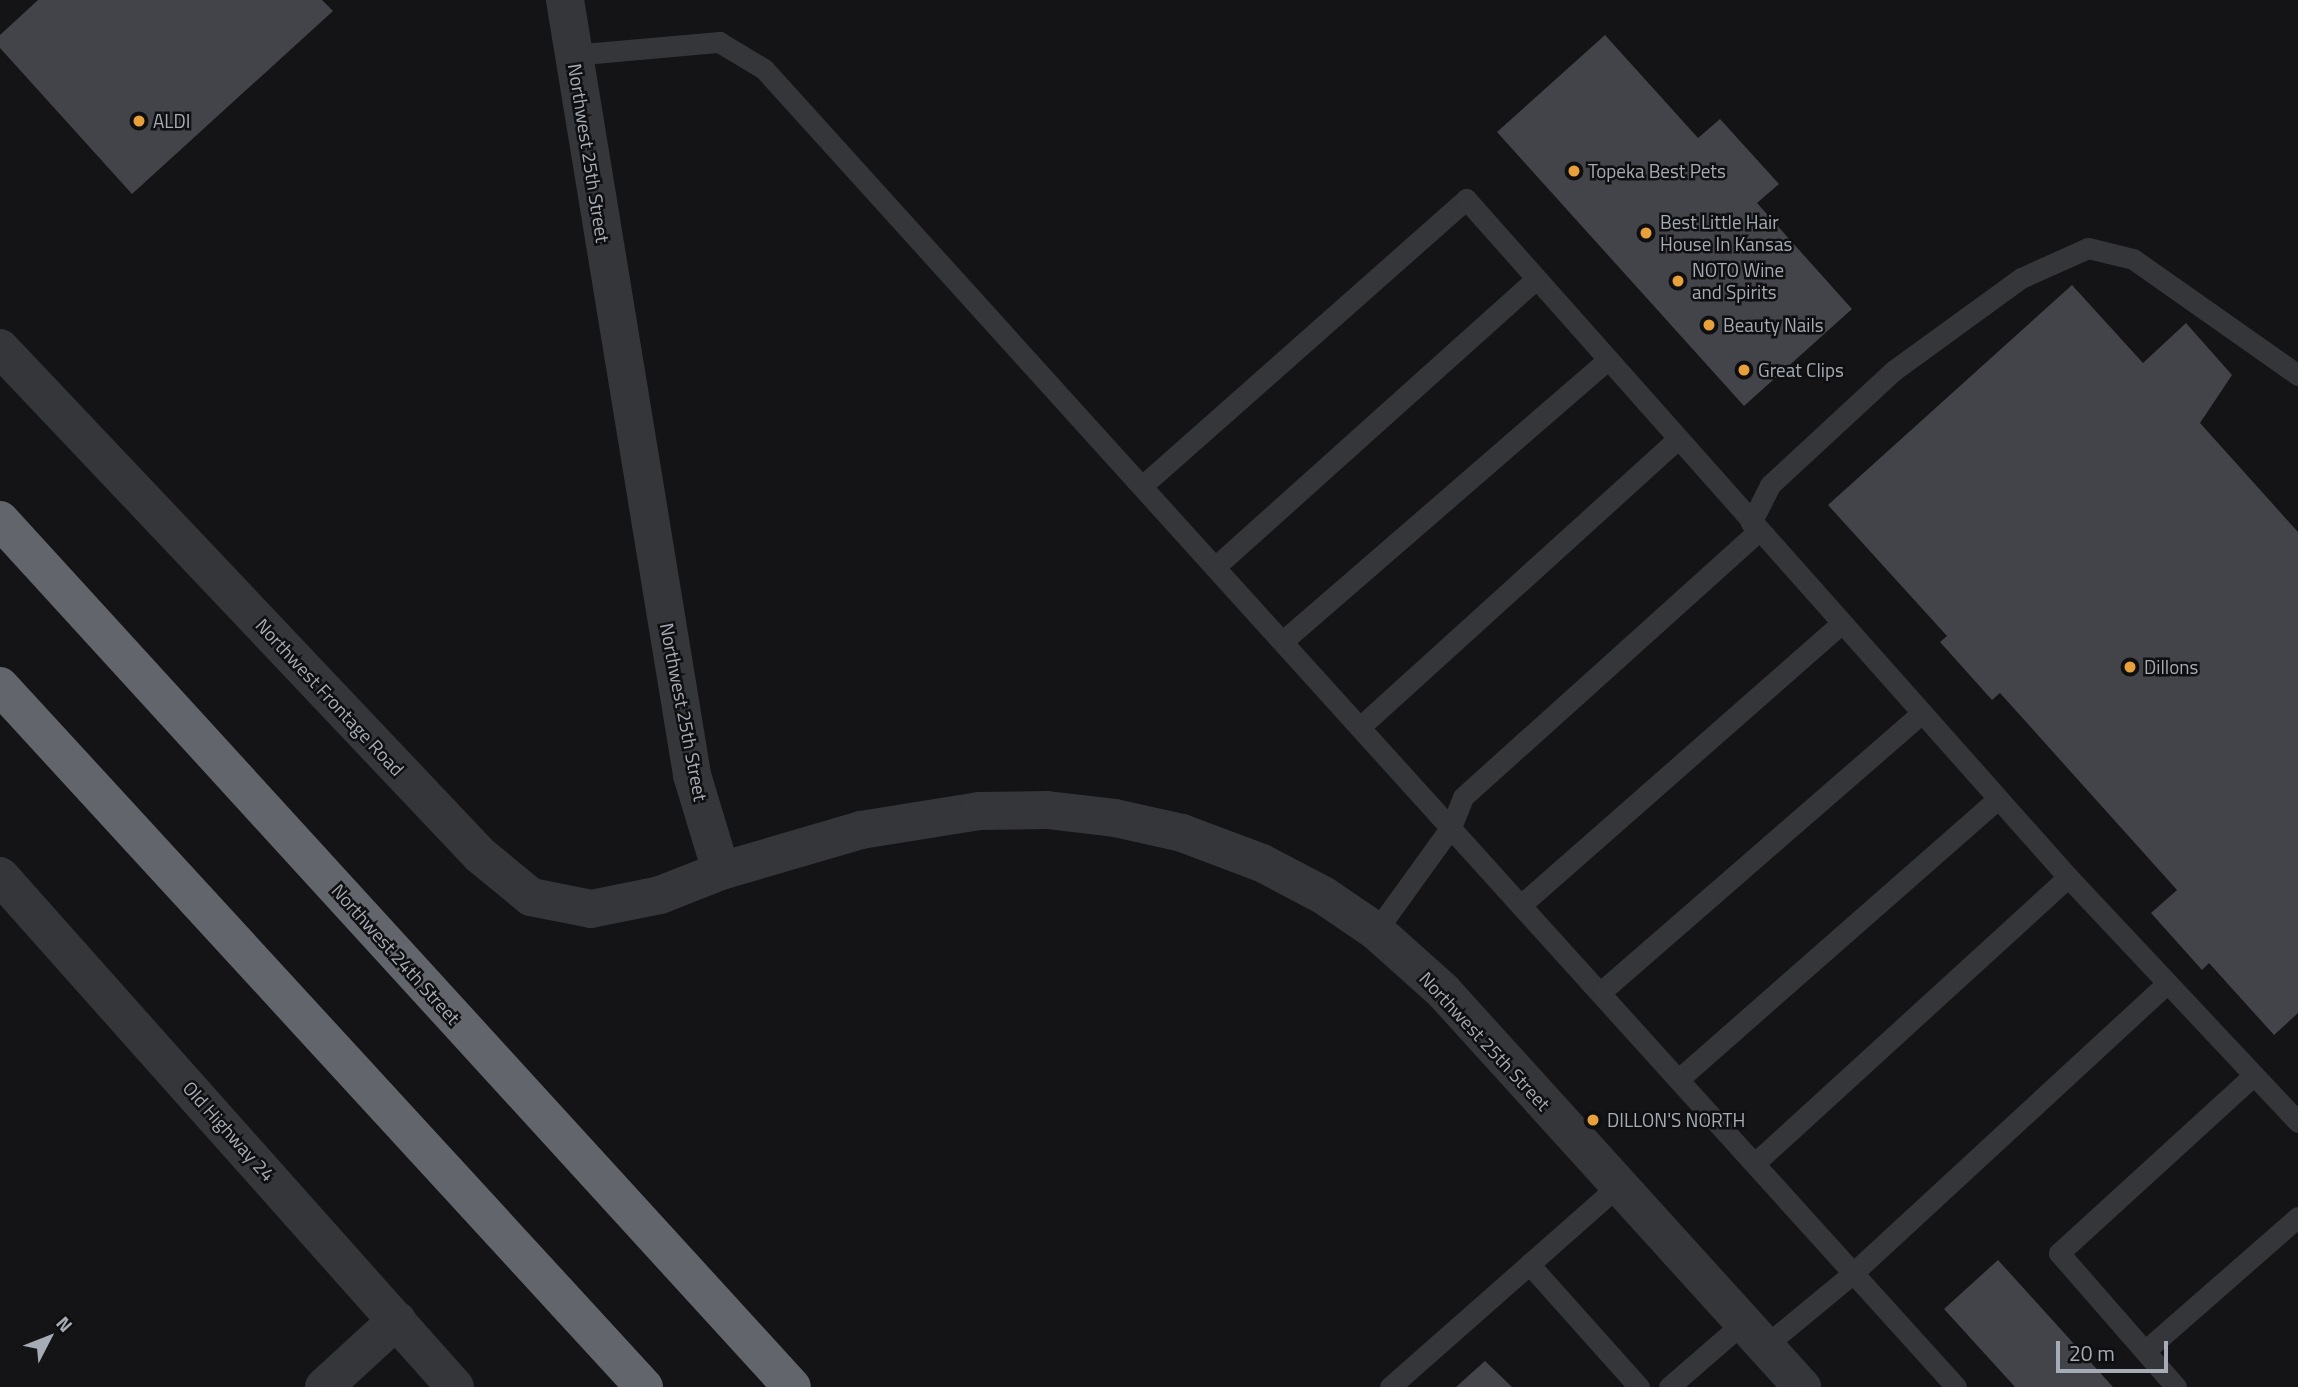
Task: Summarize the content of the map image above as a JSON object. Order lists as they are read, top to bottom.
{
  "streets": {
    "highway": ["Northwest 24th Street"],
    "street": ["Northwest 25th Street", "Northwest Frontage Road", "Old Highway 24"]
  },
  "crossings": [
    ["Northwest 25th Street", "Northwest Frontage Road"]
  ],
  "places": [
    "ALDI",
    "Topeka Best Pets",
    "Best Little Hair House In Kansas",
    "NOTO Wine and Spirits",
    "Beauty Nails",
    "Great Clips",
    "Dillons",
    "DILLON'S NORTH"
  ],
  "scale_bar": "20 m",
  "north": "top right"
}
